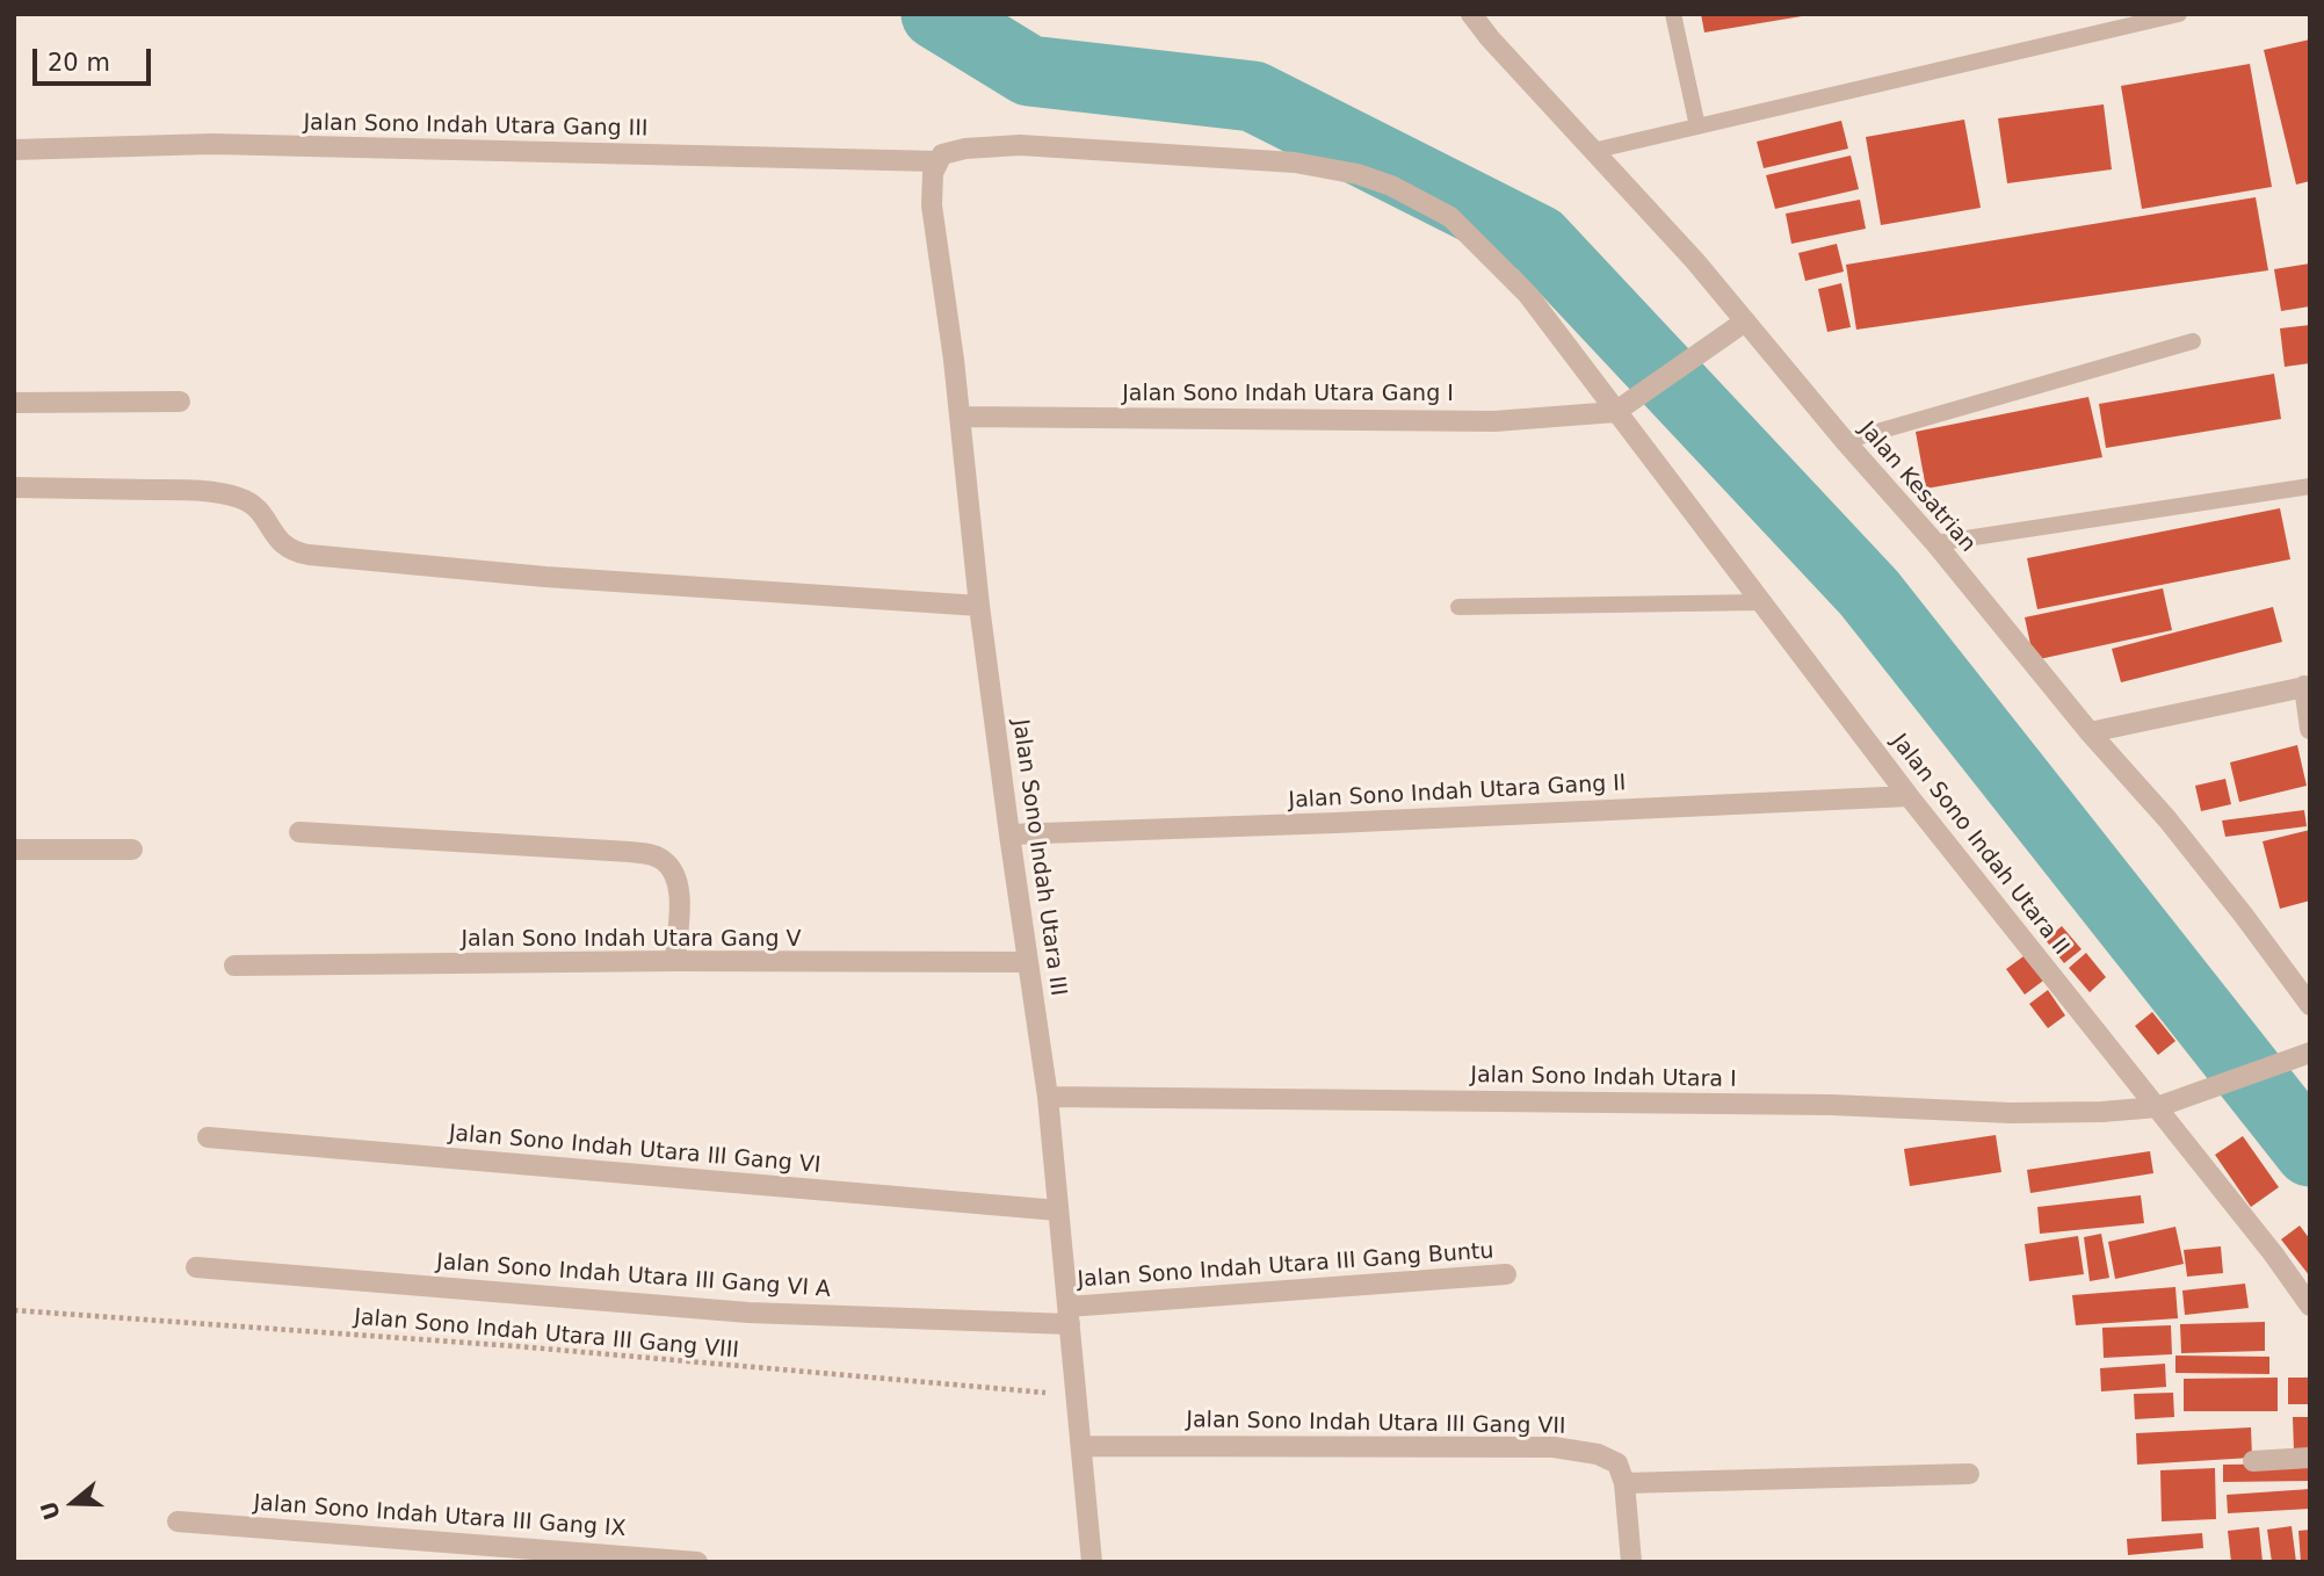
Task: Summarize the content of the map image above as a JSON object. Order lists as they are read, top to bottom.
{
  "streets": {
    "street": [
      "Jalan Sono Indah Utara Gang III",
      "Jalan Sono Indah Utara Gang I",
      "Jalan Kesatrian",
      "Jalan Sono Indah Utara Gang II",
      "Jalan Sono Indah Utara II",
      "Jalan Sono Indah Utara III",
      "Jalan Sono Indah Utara Gang V",
      "Jalan Sono Indah Utara I",
      "Jalan Sono Indah Utara III Gang VI",
      "Jalan Sono Indah Utara III Gang Buntu",
      "Jalan Sono Indah Utara III Gang VI A",
      "Jalan Sono Indah Utara III Gang VII",
      "Jalan Sono Indah Utara III Gang IX"
    ],
    "path": ["Jalan Sono Indah Utara III Gang VIII"]
  },
  "crossings": [
    ["Jalan Sono Indah Utara Gang III", "Jalan Sono Indah Utara II"],
    ["Jalan Sono Indah Utara Gang III", "Jalan Sono Indah Utara III"],
    ["Jalan Sono Indah Utara Gang I", "Jalan Sono Indah Utara II"],
    ["Jalan Sono Indah Utara Gang I", "Jalan Sono Indah Utara III"],
    ["Jalan Sono Indah Utara Gang II", "Jalan Sono Indah Utara II"],
    ["Jalan Sono Indah Utara Gang II", "Jalan Sono Indah Utara III"],
    ["Jalan Sono Indah Utara II", "Jalan Sono Indah Utara III"],
    ["Jalan Sono Indah Utara II", "Jalan Sono Indah Utara I"],
    ["Jalan Sono Indah Utara III", "Jalan Sono Indah Utara Gang V"],
    ["Jalan Sono Indah Utara III", "Jalan Sono Indah Utara I"],
    ["Jalan Sono Indah Utara III", "Jalan Sono Indah Utara III Gang VI"],
    ["Jalan Sono Indah Utara III", "Jalan Sono Indah Utara III Gang Buntu"],
    ["Jalan Sono Indah Utara III", "Jalan Sono Indah Utara III Gang VI A"],
    ["Jalan Sono Indah Utara III", "Jalan Sono Indah Utara III Gang VIII"],
    ["Jalan Sono Indah Utara III", "Jalan Sono Indah Utara III Gang VII"],
    ["Jalan Sono Indah Utara III Gang Buntu", "Jalan Sono Indah Utara III Gang VI A"]
  ],
  "scale_bar": "20 m",
  "north": "left"
}
